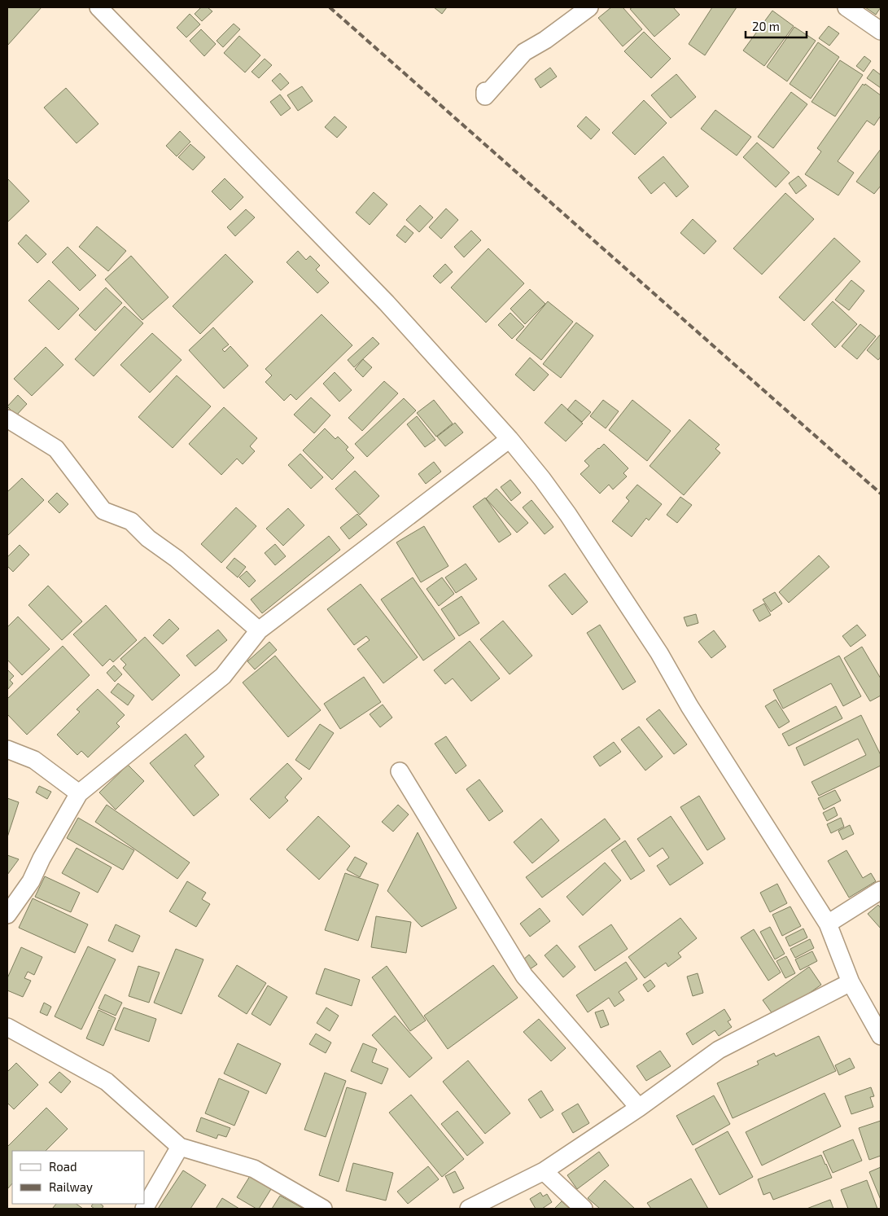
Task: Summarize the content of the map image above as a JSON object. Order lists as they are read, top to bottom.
{
  "legend": ["Road", "Railway"],
  "scale_bar": "20 m"
}
